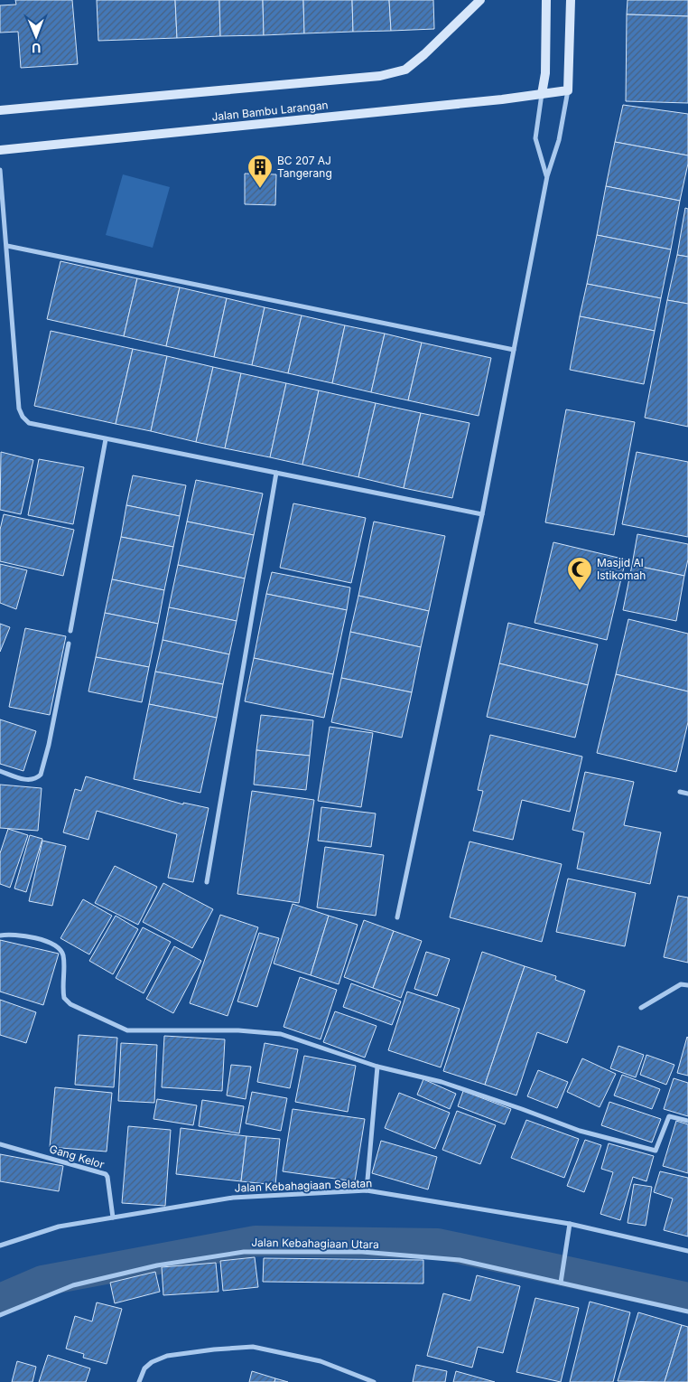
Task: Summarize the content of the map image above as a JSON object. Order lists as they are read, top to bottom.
{
  "streets": {
    "street": [
      "Jalan Bambu Larangan",
      "Gang Kelor",
      "Jalan Kebahagiaan Selatan",
      "Jalan Kebahagiaan Utara"
    ]
  },
  "crossings": [
    ["Gang Kelor", "Jalan Kebahagiaan Selatan"]
  ],
  "places": {
    "building": ["BC 207 AJ Tangerang"],
    "mosque": ["Masjid Al Istikomah"]
  },
  "north": "bottom"
}
